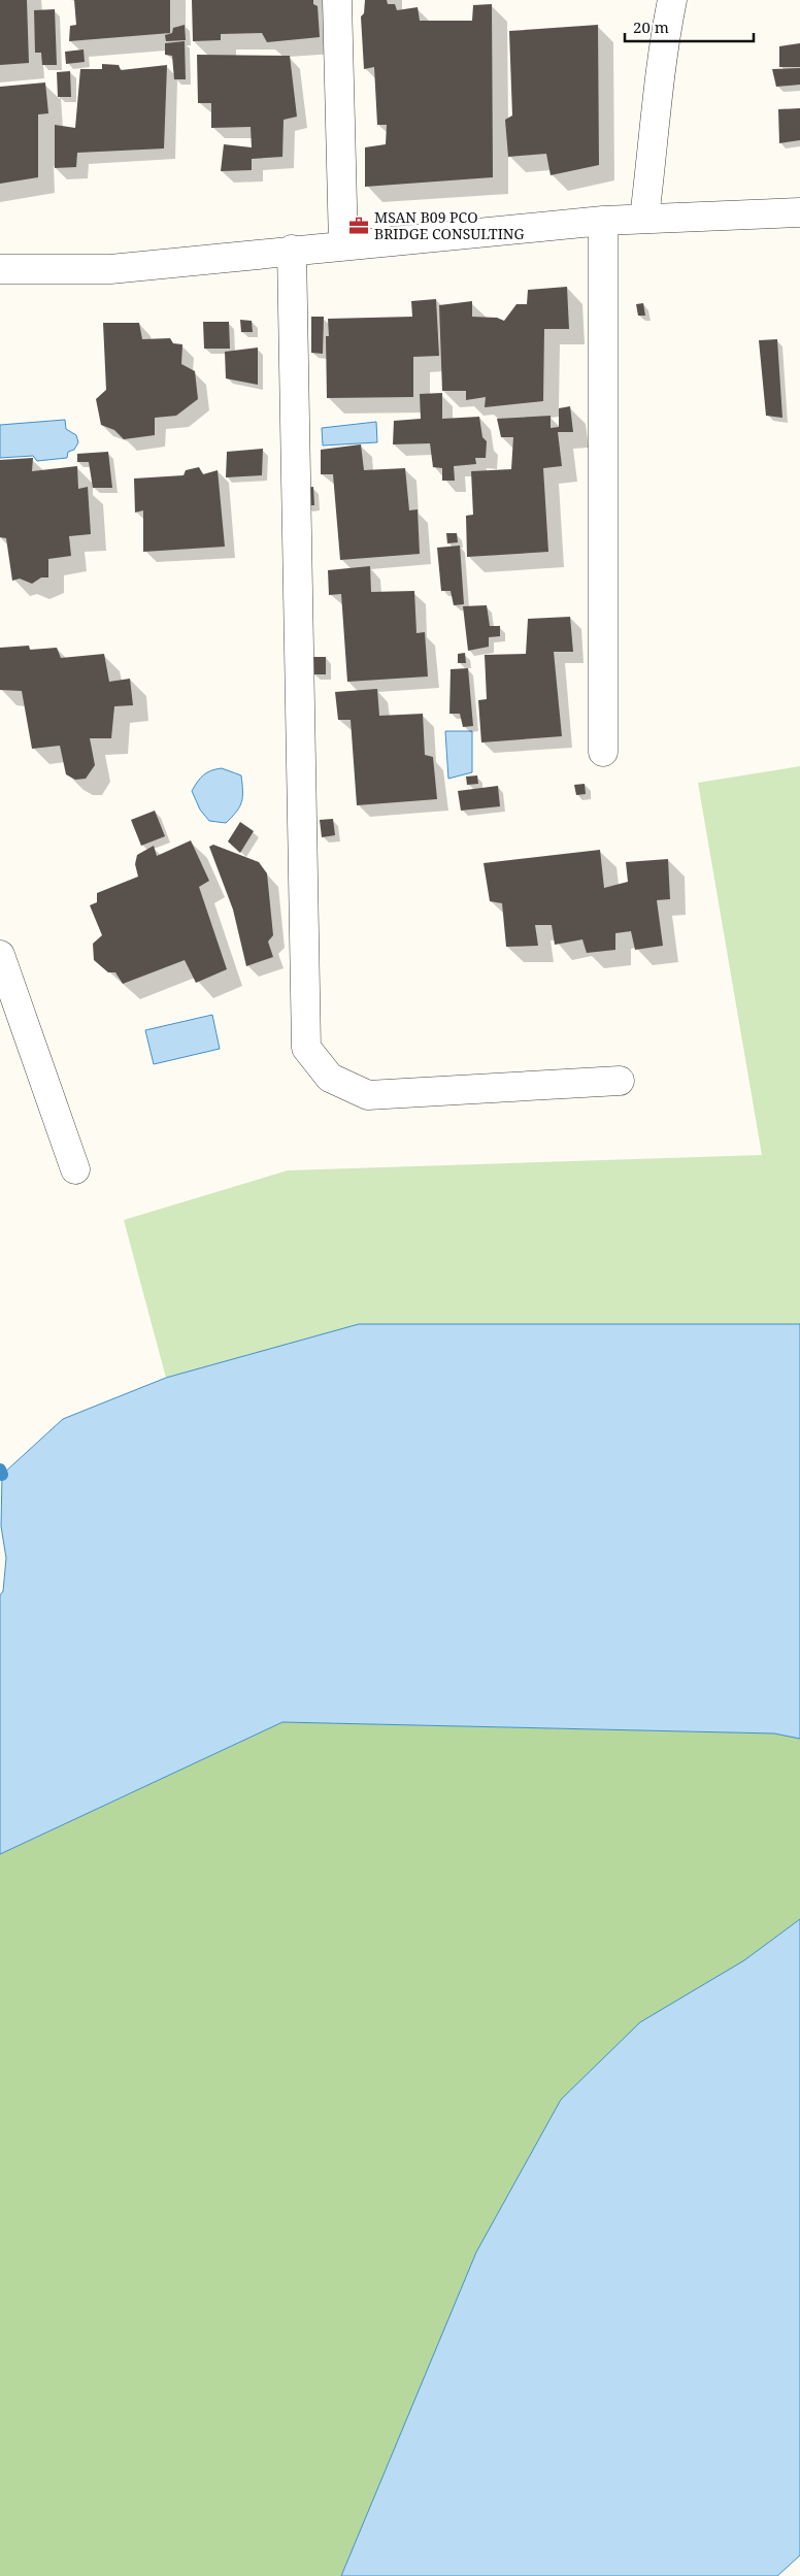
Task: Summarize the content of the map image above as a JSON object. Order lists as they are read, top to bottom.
{
  "places": {
    "office": ["MSAN B09 PCO BRIDGE CONSULTING"]
  },
  "scale_bar": "20 m"
}
